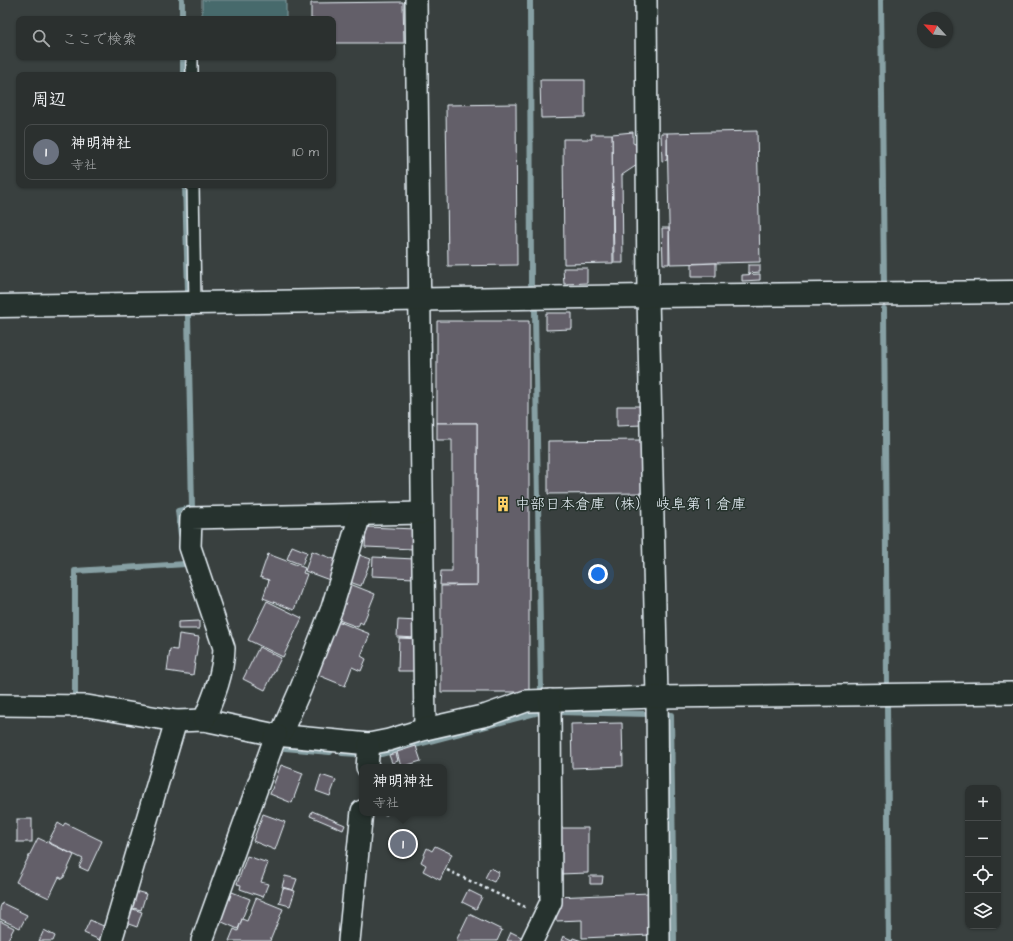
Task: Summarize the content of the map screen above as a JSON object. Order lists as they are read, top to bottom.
{
  "places": {
    "building": ["中部日本倉庫（株） 岐阜第１倉庫"]
  },
  "north": "top left",
  "page": {
    "search": "ここで検索",
    "heading": "周辺",
    "list": [
      {
        "mark": "1",
        "name": "神明神社",
        "note": "寺社",
        "value": "110 m"
      }
    ],
    "popup": ["神明神社", "寺社"],
    "map_buttons": ["+", "−"],
    "pins": "1"
  }
}
